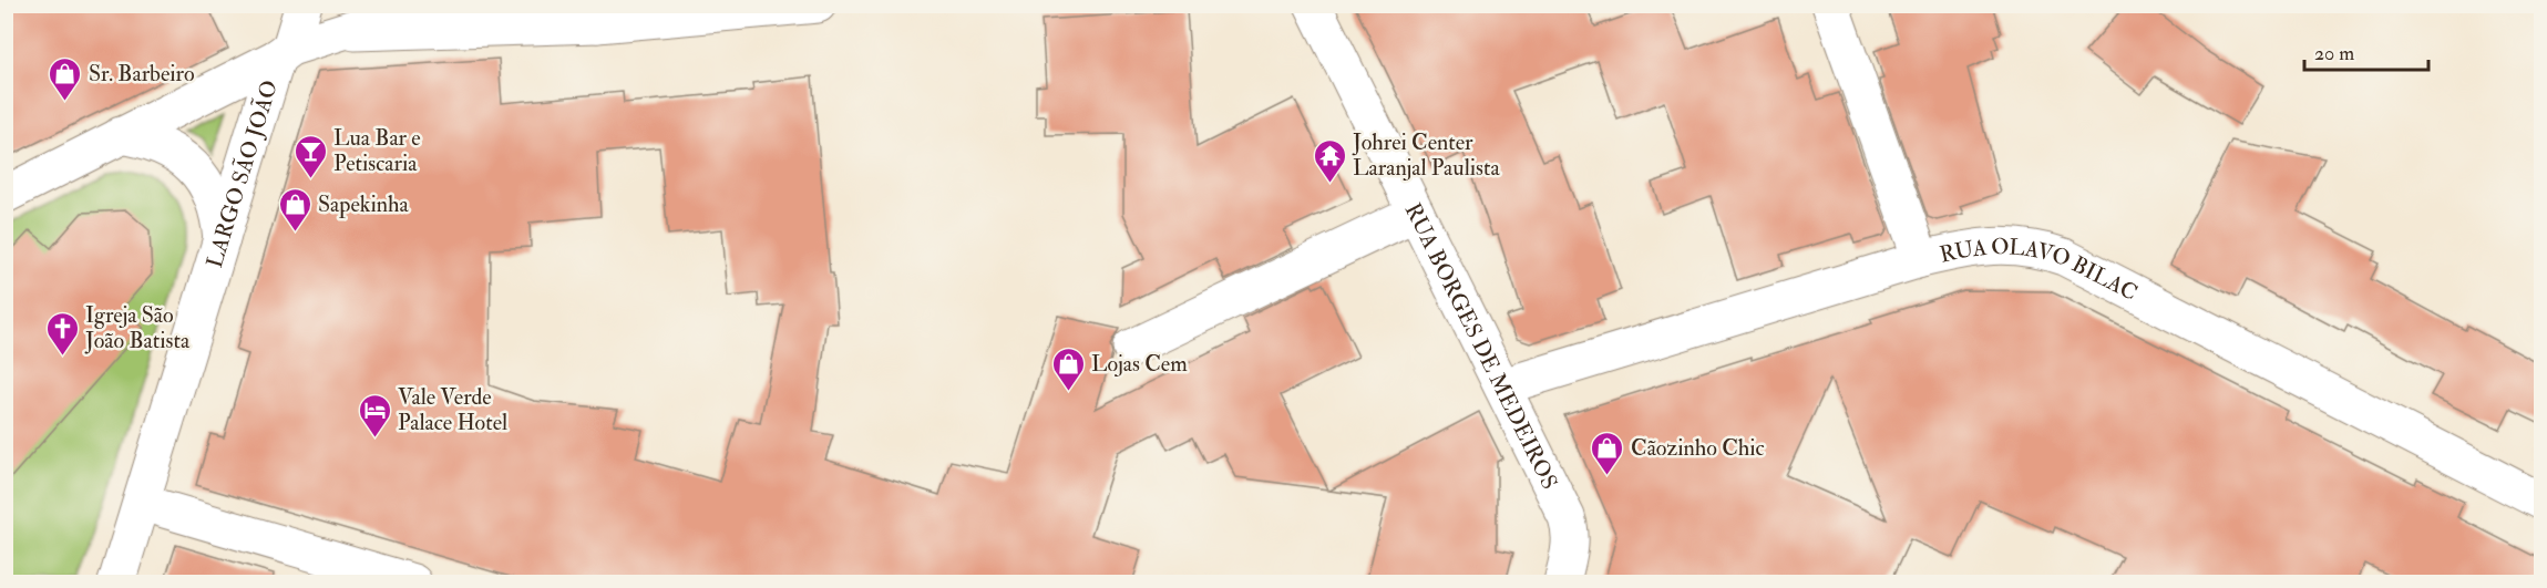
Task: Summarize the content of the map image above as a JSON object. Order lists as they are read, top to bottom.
{
  "streets": {
    "street": ["LARGO SÃO JOÃO", "RUA OLAVO BILAC", "RUA BORGES DE MEDEIROS"]
  },
  "crossings": [
    ["RUA OLAVO BILAC", "RUA BORGES DE MEDEIROS"]
  ],
  "places": {
    "shop": [
      "Sr. Barbeiro",
      "Sapekinha",
      "Lojas Cem",
      "Cãozinho Chic"
    ],
    "bar": ["Lua Bar e Petiscaria"],
    "temple": ["Johrei Center Laranjal Paulista"],
    "church": ["Igreja São João Batista"],
    "hotel": ["Vale Verde Palace Hotel"]
  },
  "scale_bar": "20 m"
}
